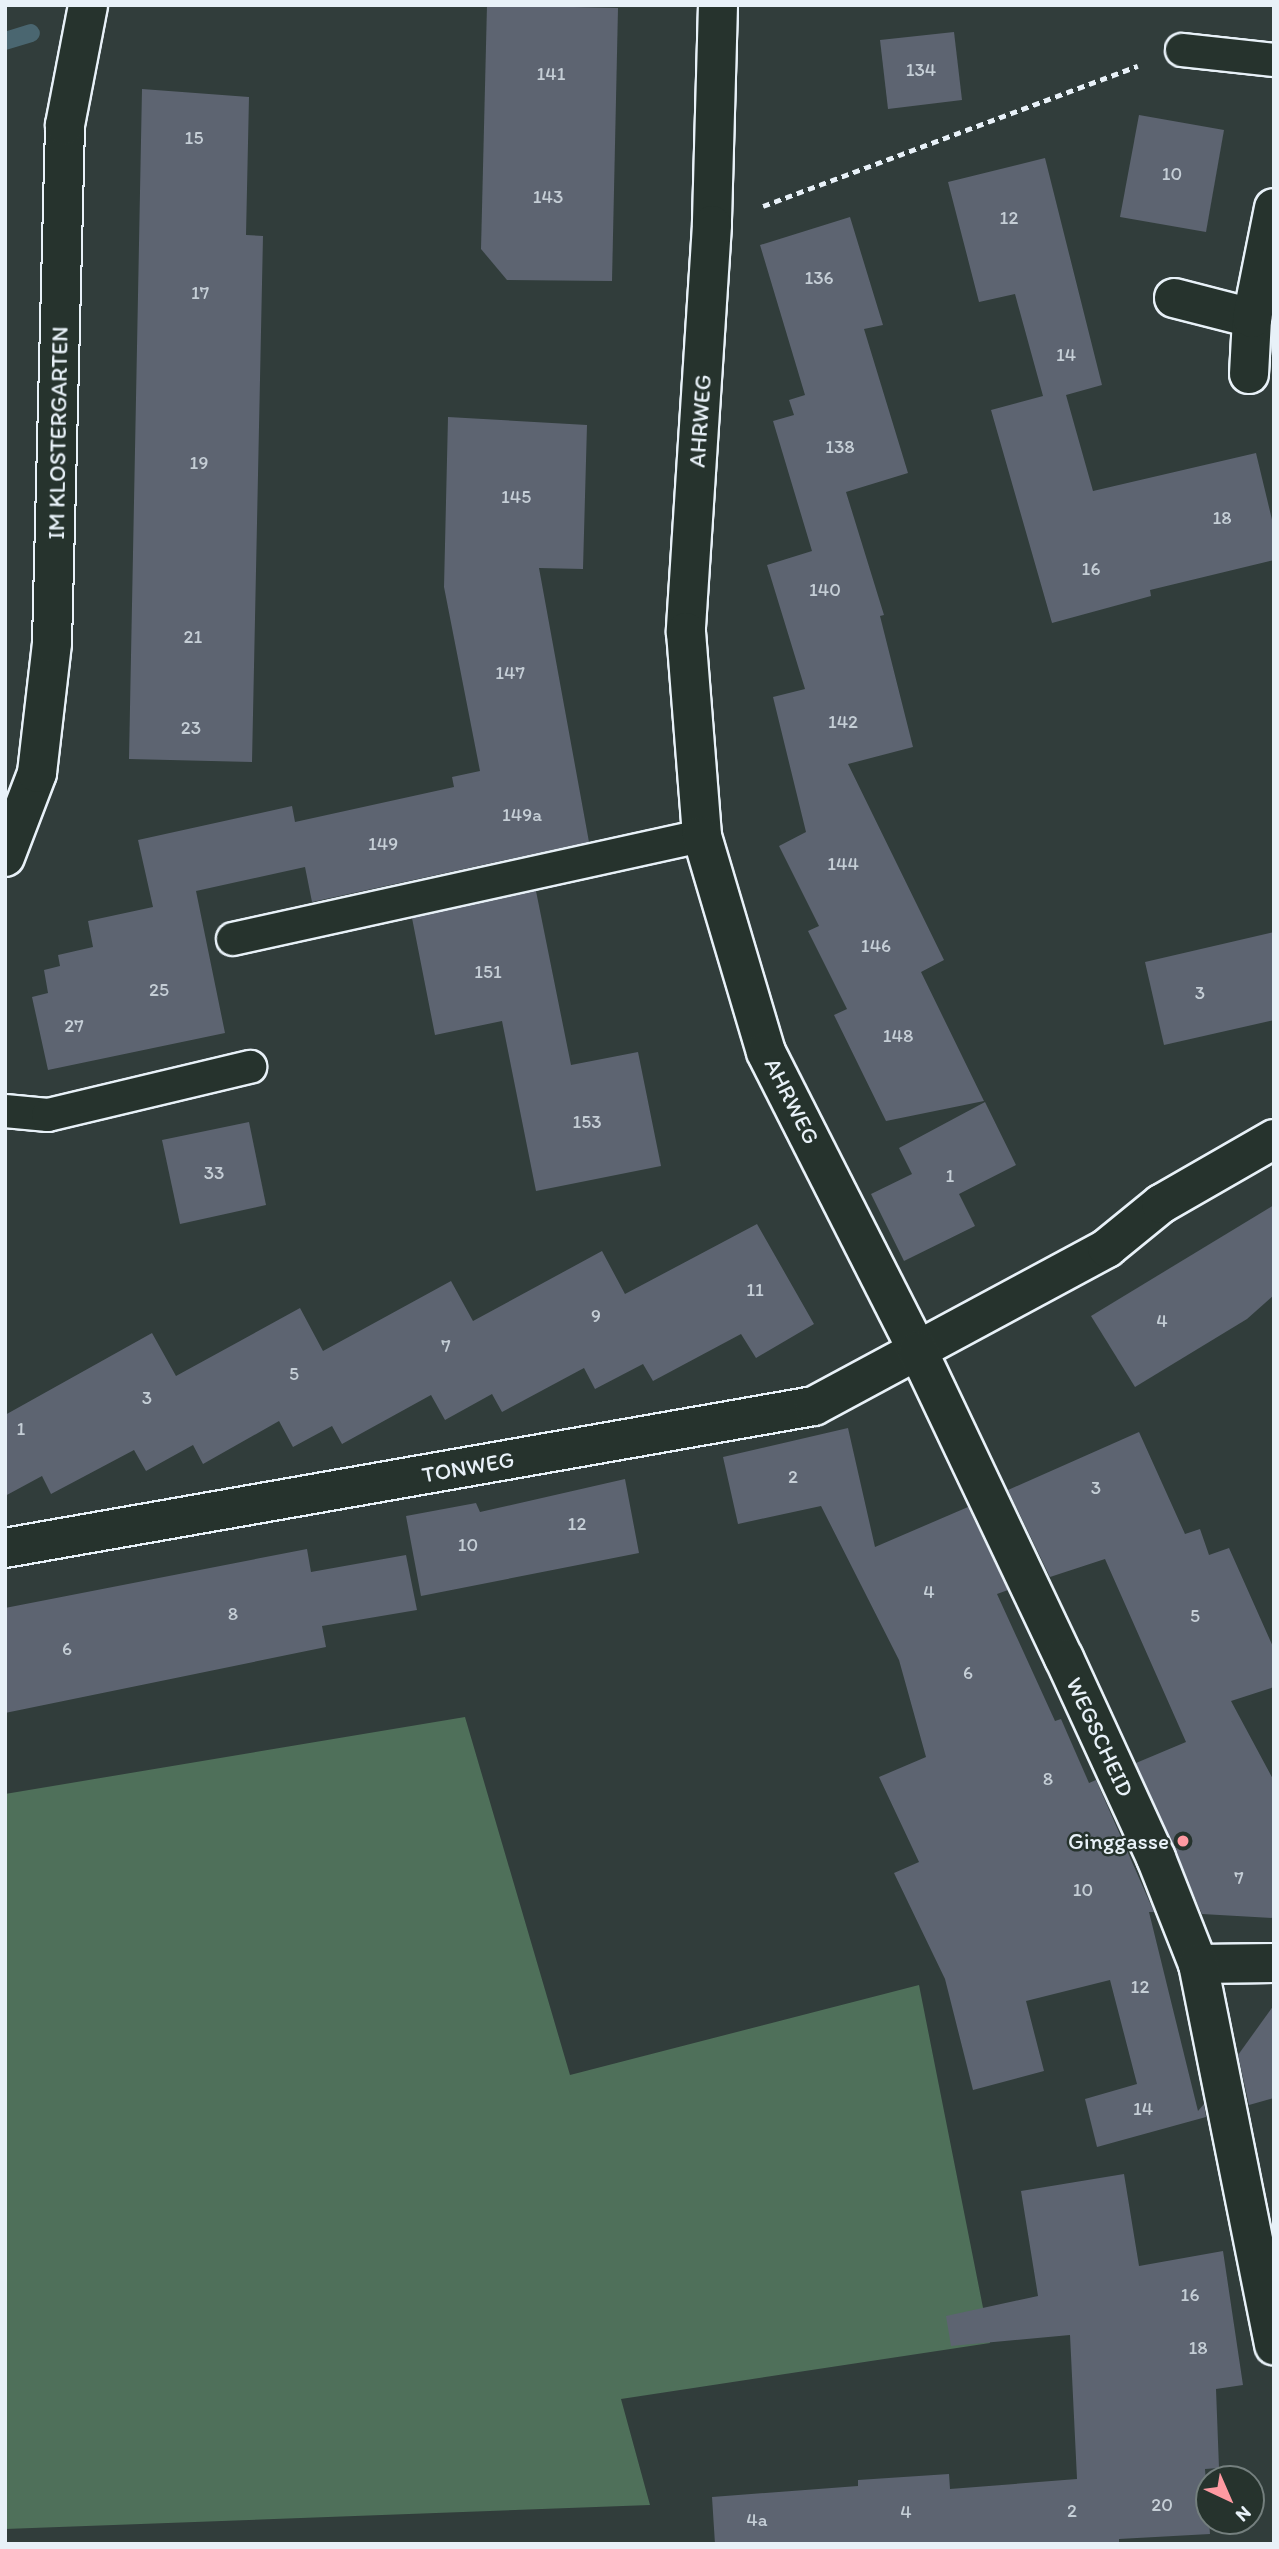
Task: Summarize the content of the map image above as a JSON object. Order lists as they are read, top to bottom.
{
  "streets": {
    "street": [
      "AHRWEG",
      "IM KLOSTERGARTEN",
      "TONWEG",
      "WEGSCHEID"
    ]
  },
  "crossings": [
    ["AHRWEG", "TONWEG"],
    ["AHRWEG", "WEGSCHEID"],
    ["TONWEG", "WEGSCHEID"]
  ],
  "places": ["Ginggasse"],
  "house_numbers": [
    "134",
    "141",
    "15",
    "10",
    "143",
    "12",
    "136",
    "17",
    "14",
    "138",
    "19",
    "145",
    "18",
    "16",
    "140",
    "21",
    "147",
    "142",
    "23",
    "149a",
    "149",
    "144",
    "146",
    "151",
    "25",
    "3",
    "27",
    "148",
    "153",
    "33",
    "1",
    "11",
    "9",
    "4",
    "7",
    "5",
    "3",
    "1",
    "2",
    "3",
    "12",
    "10",
    "4",
    "8",
    "5",
    "6",
    "6",
    "8",
    "7",
    "10",
    "12",
    "14",
    "16",
    "18",
    "20",
    "2",
    "4",
    "4a"
  ],
  "north": "bottom right"
}
